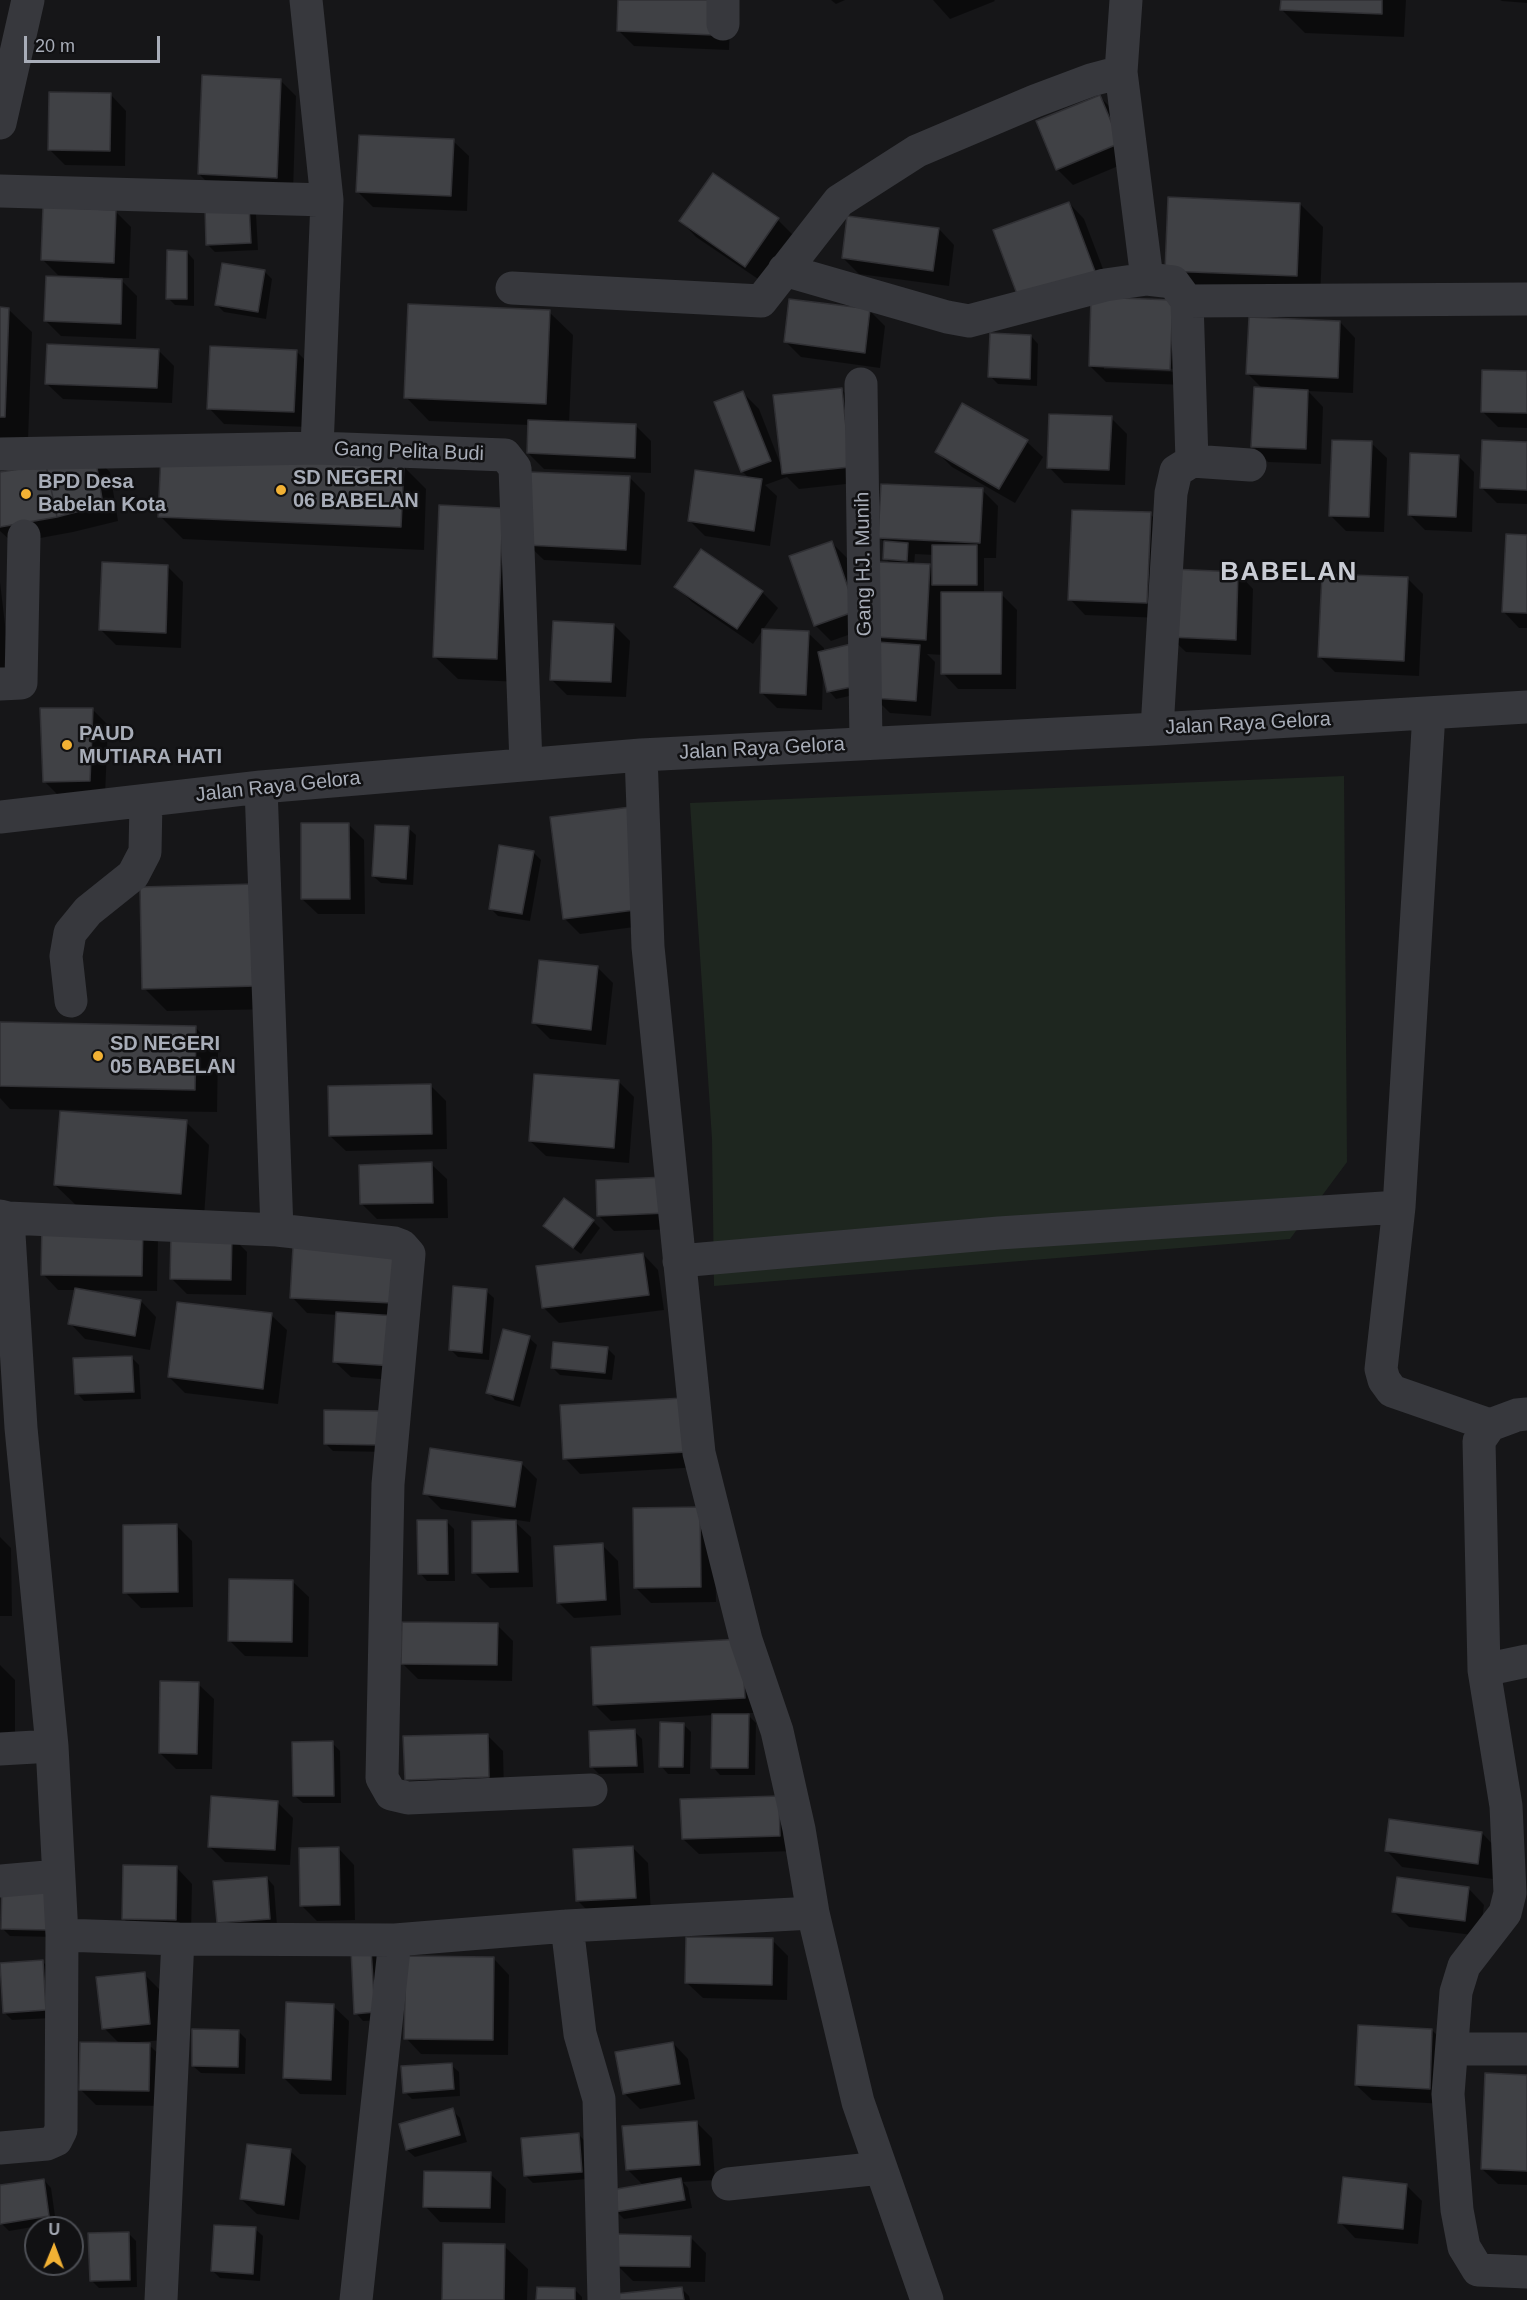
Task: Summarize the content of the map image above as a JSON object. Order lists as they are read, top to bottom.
{
  "streets": {
    "street": ["Gang Pelita Budi", "Gang HJ. Munih", "Jalan Raya Gelora"]
  },
  "crossings": [
    ["Gang Pelita Budi", "Jalan Raya Gelora"],
    ["Gang HJ. Munih", "Jalan Raya Gelora"]
  ],
  "districts": ["BABELAN"],
  "places": [
    "SD NEGERI 06 BABELAN",
    "BPD Desa Babelan Kota",
    "PAUD MUTIARA HATI",
    "SD NEGERI 05 BABELAN"
  ],
  "scale_bar": "20 m",
  "north": "top"
}
